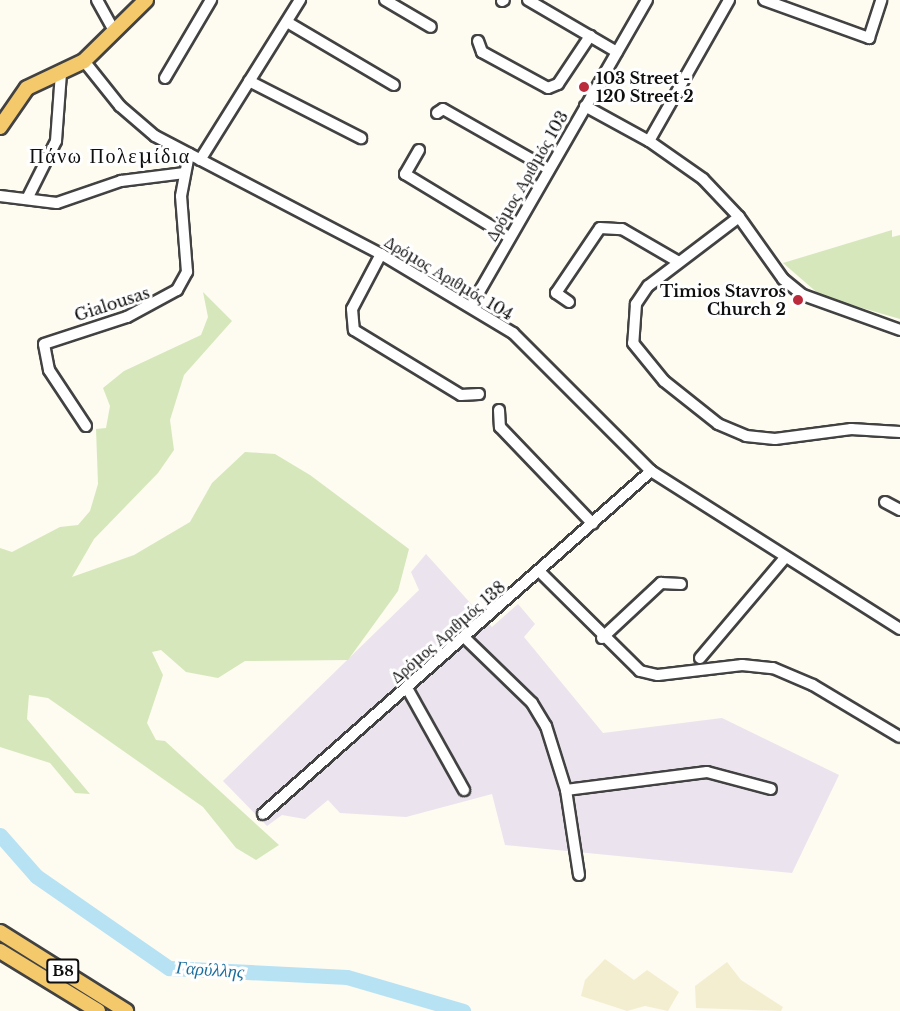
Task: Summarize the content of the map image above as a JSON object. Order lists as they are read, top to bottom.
{
  "streets": {
    "main road": ["B8"],
    "street": [
      "Δρόμος Αριθμός 103",
      "Δρόμος Αριθμός 104",
      "Gialousas",
      "Δρόμος Αριθμός 138"
    ]
  },
  "crossings": [
    ["Δρόμος Αριθμός 103", "Δρόμος Αριθμός 104"],
    ["Δρόμος Αριθμός 104", "Gialousas"],
    ["Δρόμος Αριθμός 104", "Δρόμος Αριθμός 138"]
  ],
  "districts": ["Πάνω Πολεμίδια"],
  "water": ["Γαρύλλης"],
  "places": ["103 Street - 120 Street 2", "Timios Stavros Church 2"]
}
